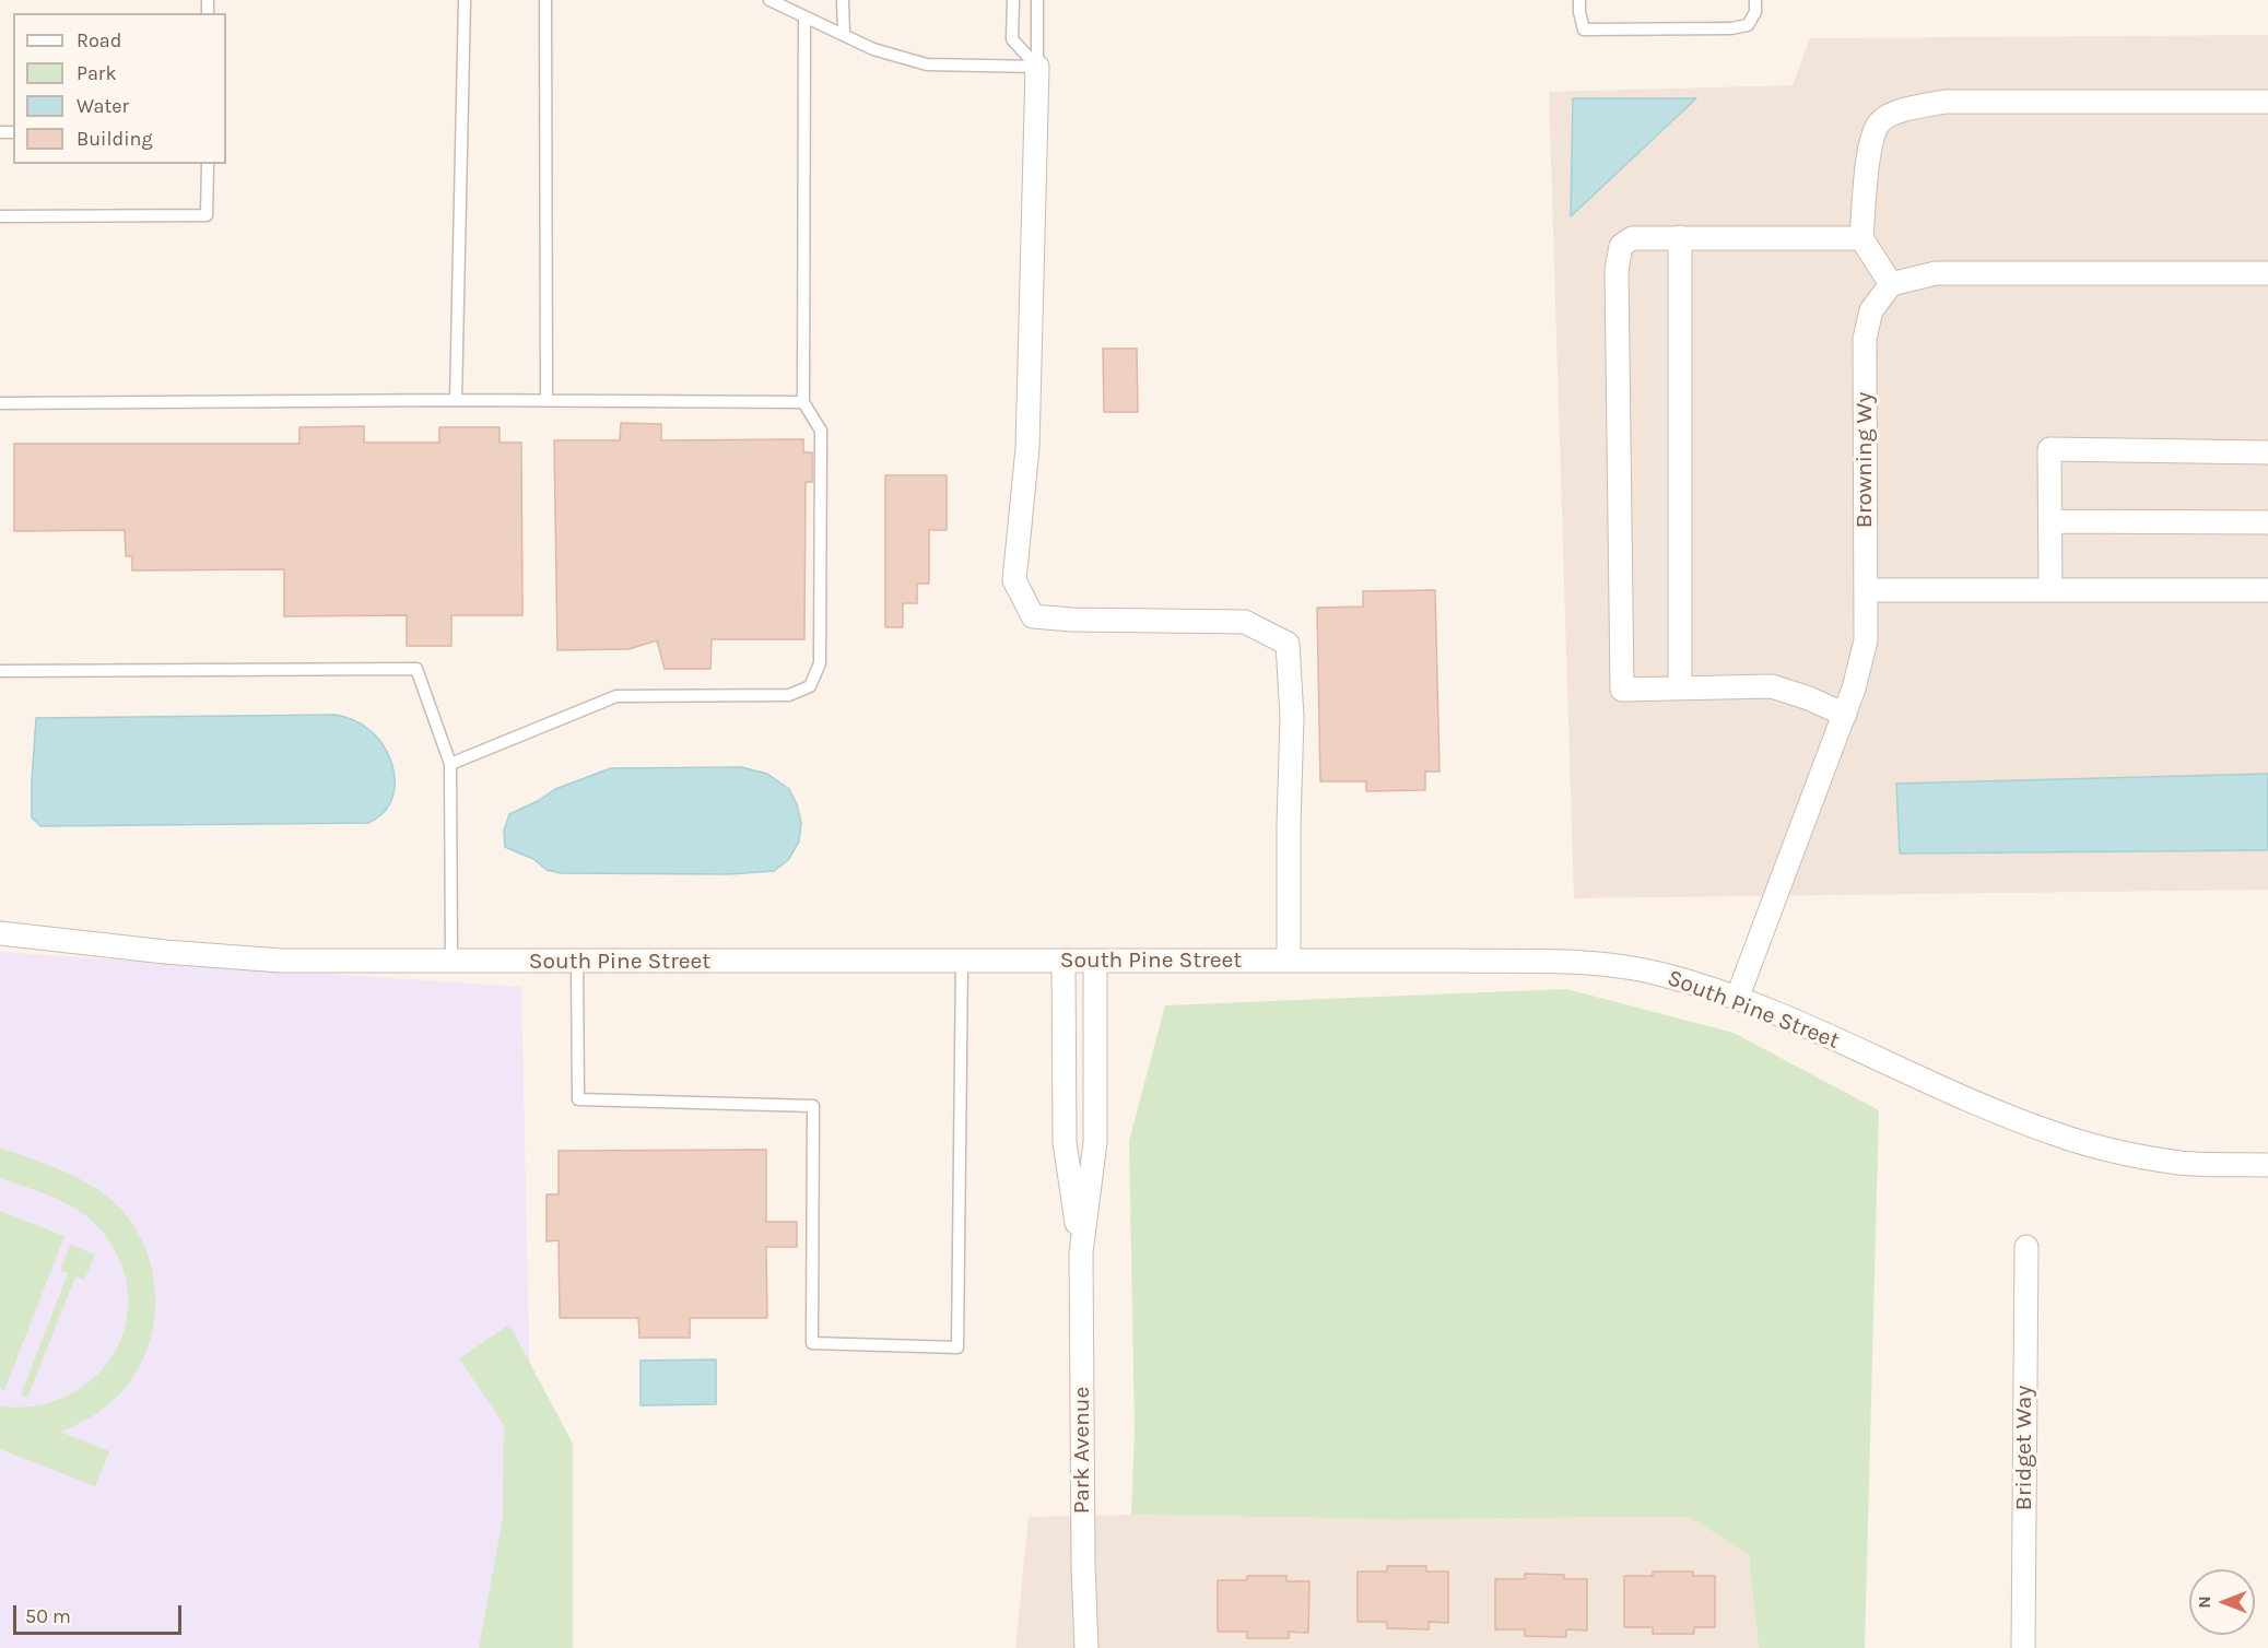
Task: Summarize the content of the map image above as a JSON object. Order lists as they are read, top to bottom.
{
  "streets": {
    "street": [
      "Browning Wy",
      "South Pine Street",
      "Bridget Way",
      "Park Avenue"
    ]
  },
  "crossings": [
    ["Browning Wy", "South Pine Street"],
    ["South Pine Street", "Park Avenue"]
  ],
  "legend": [
    "Road",
    "Park",
    "Water",
    "Building"
  ],
  "scale_bar": "50 m",
  "north": "left"
}
